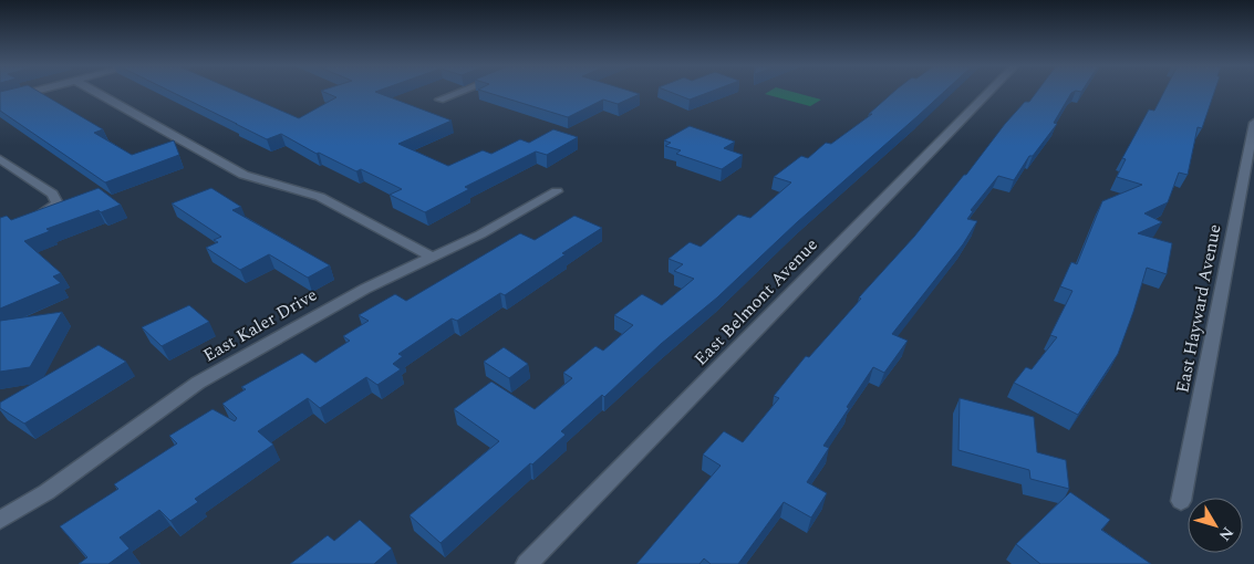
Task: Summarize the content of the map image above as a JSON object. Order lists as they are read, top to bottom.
{
  "streets": {
    "street": ["East Belmont Avenue", "East Hayward Avenue", "East Kaler Drive"]
  },
  "north": "bottom right"
}
